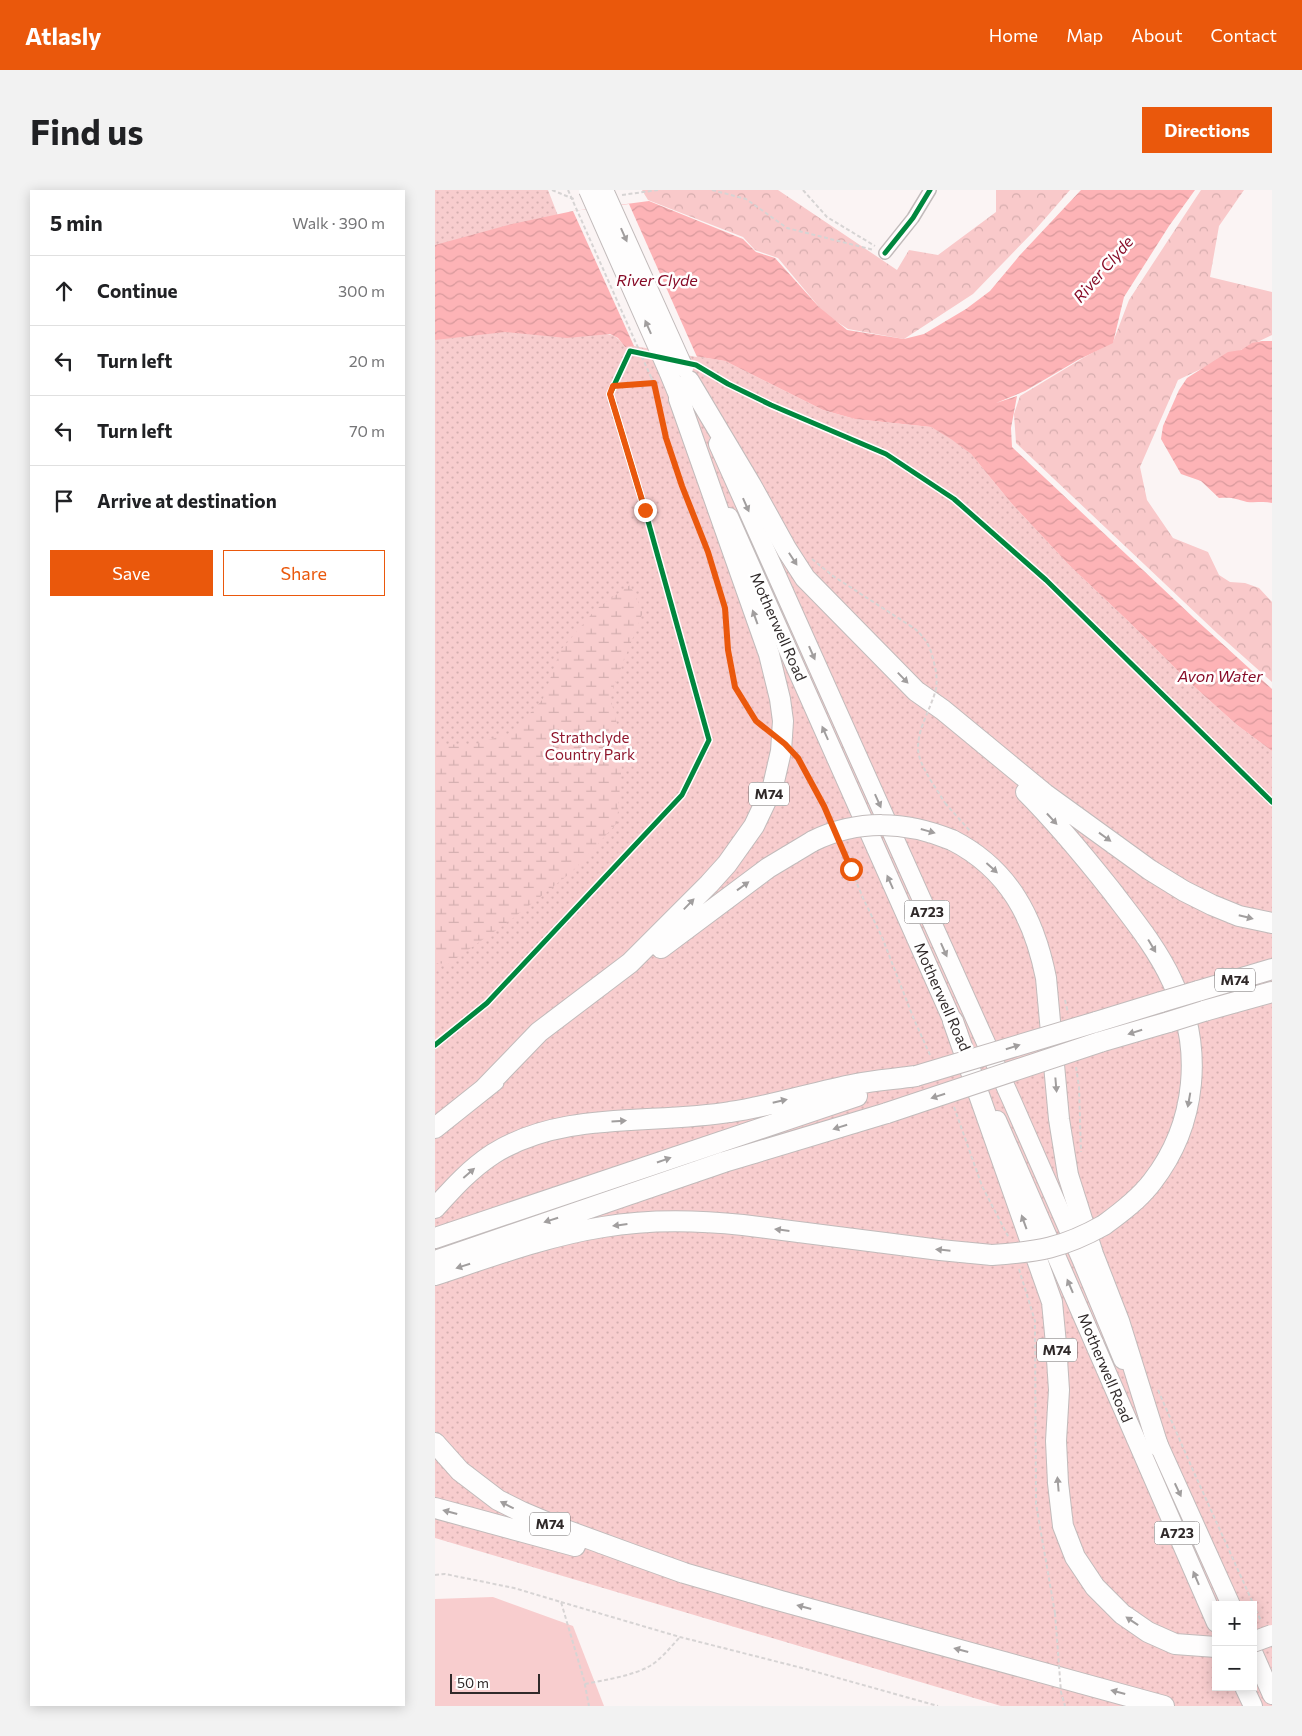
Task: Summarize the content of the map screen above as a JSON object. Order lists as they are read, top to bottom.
{
  "streets": {
    "highway": ["M74"],
    "main road": ["Motherwell Road", "A723"]
  },
  "crossings": [
    ["Motherwell Road", "M74"],
    ["Motherwell Road", "A723"]
  ],
  "water": ["River Clyde", "Avon Water"],
  "parks": ["Strathclyde Country Park"],
  "scale_bar": "50 m",
  "page": {
    "header": "Atlasly",
    "nav": [
      "Home",
      "Map",
      "About",
      "Contact"
    ],
    "buttons": [
      "Directions",
      ["Save", "Share"]
    ],
    "title": "Find us",
    "heading": ["5 min", "Walk · 390 m"],
    "list": [
      ["Continue", "300 m"],
      ["Turn left", "20 m"],
      ["Turn left", "70 m"],
      "Arrive at destination"
    ],
    "map_buttons": ["+", "−"],
    "scale": "50 m"
  }
}
